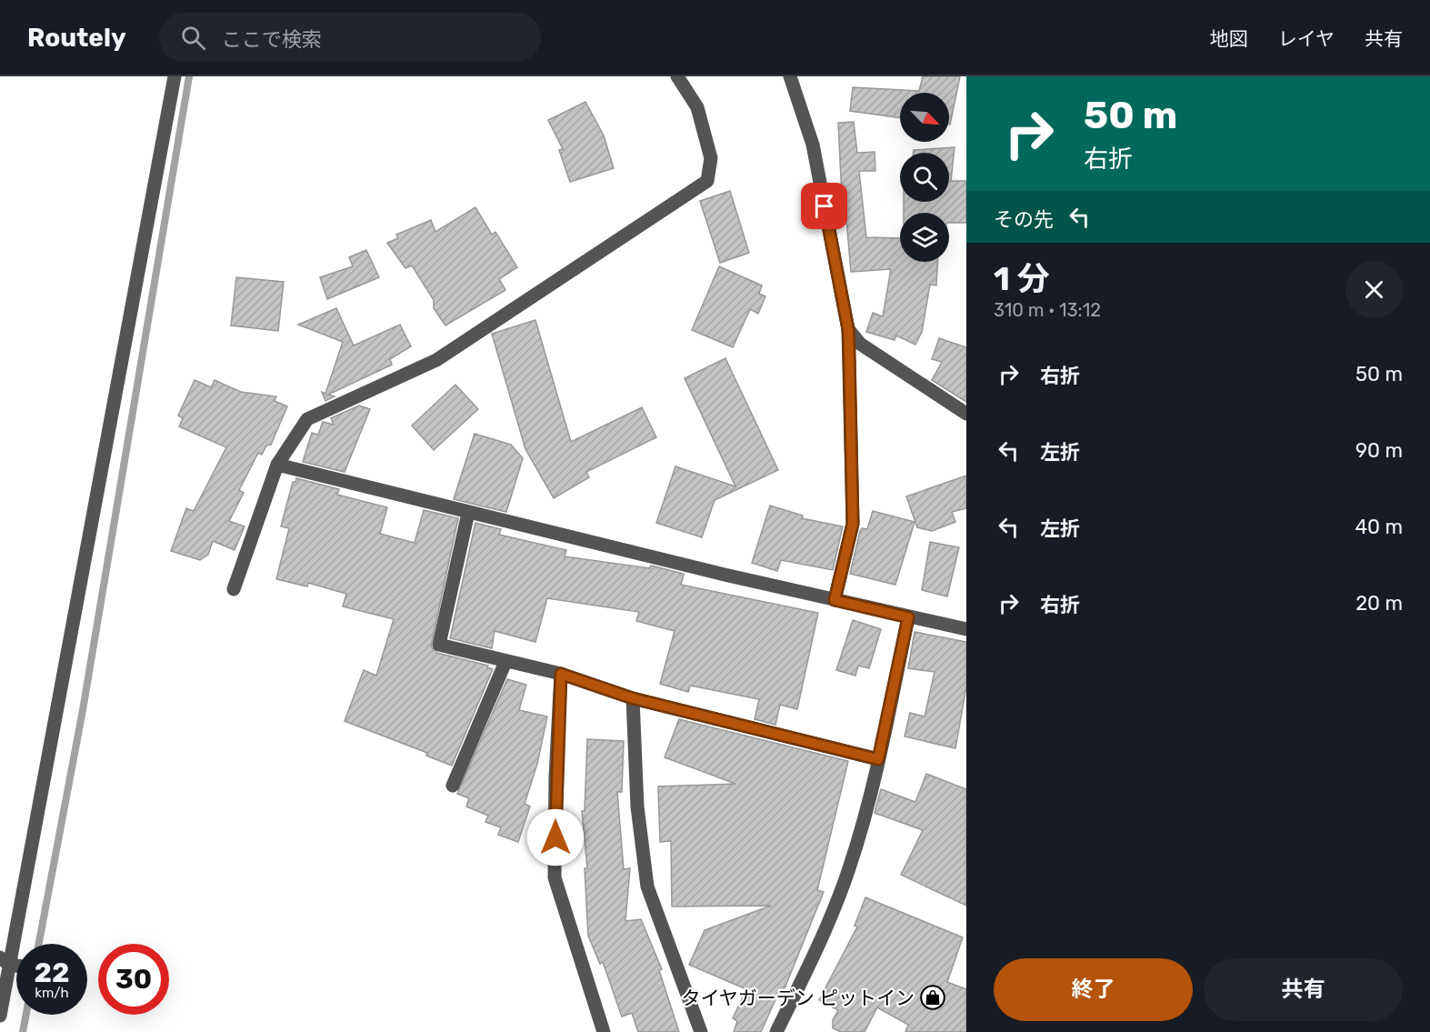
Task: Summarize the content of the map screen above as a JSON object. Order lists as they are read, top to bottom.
{
  "places": {
    "shop": ["タイヤガーデン ピットイン"]
  },
  "north": "bottom right",
  "page": {
    "header": "Routely",
    "search": "ここで検索",
    "nav": ["地図", "レイヤ", "共有"],
    "turn": ["50 m", "右折"],
    "then": "その先",
    "heading": ["1 分", "310 m · 13:12"],
    "list": [
      {
        "name": "右折",
        "value": "50 m"
      },
      {
        "name": "左折",
        "value": "90 m"
      },
      {
        "name": "左折",
        "value": "40 m"
      },
      {
        "name": "右折",
        "value": "20 m"
      }
    ],
    "speed": "22 km/h",
    "limit": "30",
    "buttons": ["終了", "共有"]
  }
}
